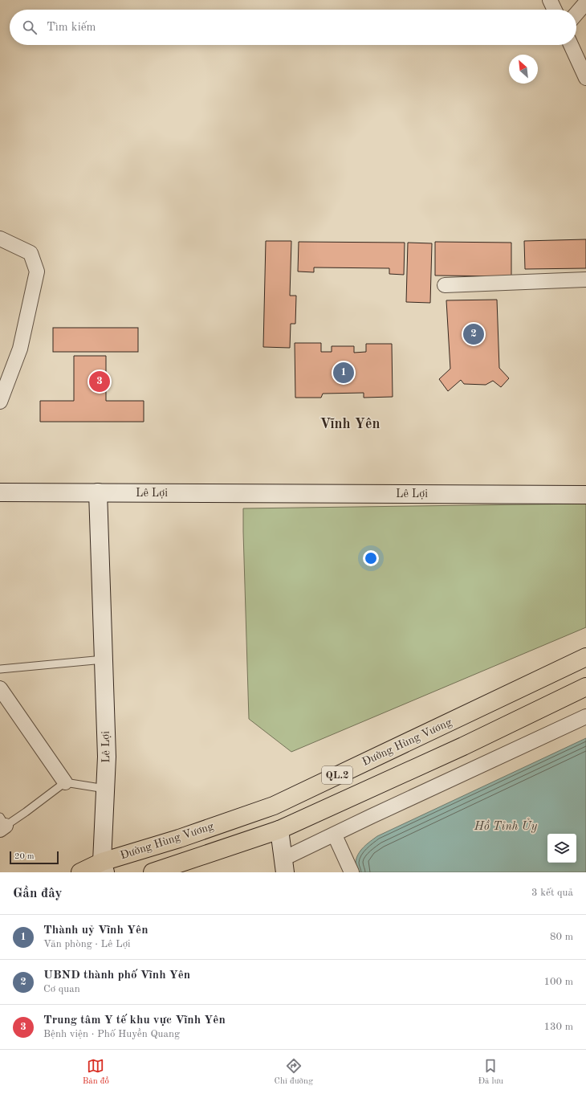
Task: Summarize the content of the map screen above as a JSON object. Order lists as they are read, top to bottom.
{
  "streets": {
    "main road": ["Đường Hùng Vương", "QL.2"],
    "street": ["Lê Lợi"]
  },
  "crossings": [
    ["Lê Lợi", "Đường Hùng Vương"]
  ],
  "districts": ["Vĩnh Yên"],
  "water": ["Hồ Tỉnh Ủy"],
  "scale_bar": "20 m",
  "north": "top left",
  "page": {
    "search": "Tìm kiếm",
    "pins": ["2", "1", "3"],
    "scale": "20 m",
    "heading": ["Gần đây", "3 kết quả"],
    "list": [
      {
        "mark": "1",
        "name": "Thành uỷ Vĩnh Yên",
        "note": "Văn phòng · Lê Lợi",
        "value": "80 m"
      },
      {
        "mark": "2",
        "name": "UBND thành phố Vĩnh Yên",
        "note": "Cơ quan",
        "value": "100 m"
      },
      {
        "mark": "3",
        "name": "Trung tâm Y tế khu vực Vĩnh Yên",
        "note": "Bệnh viện · Phố Huyền Quang",
        "value": "130 m"
      }
    ],
    "nav": ["Bản đồ", "Chỉ đường", "Đã lưu"]
  }
}
